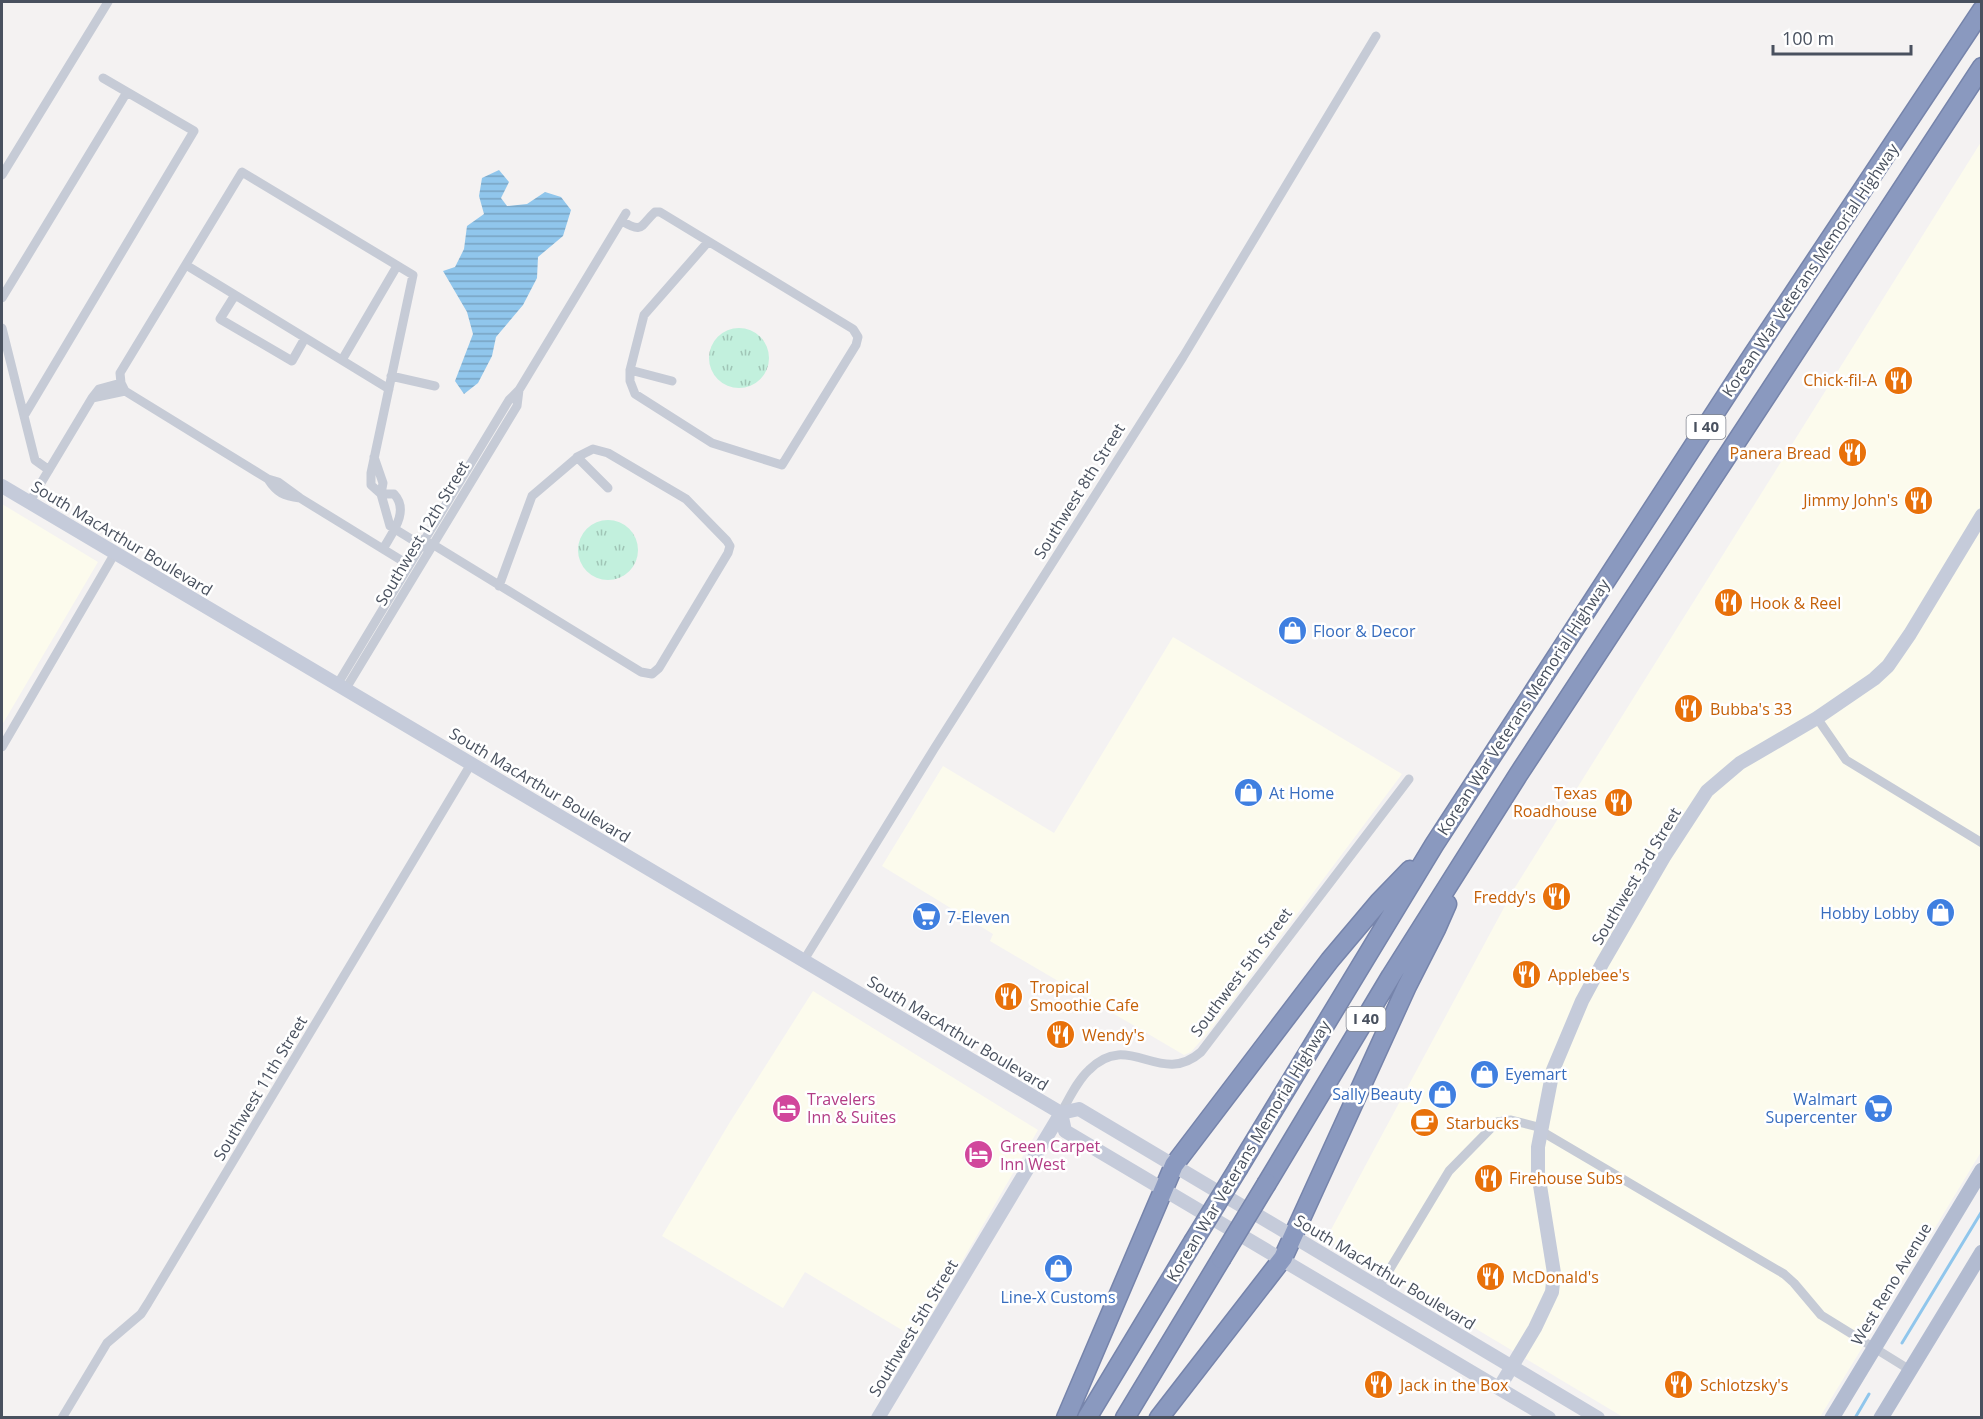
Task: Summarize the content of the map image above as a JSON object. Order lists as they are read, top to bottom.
{
  "streets": {
    "highway": ["Korean War Veterans Memorial Highway", "I 40"],
    "main road": [
      "South MacArthur Boulevard",
      "Southwest 3rd Street",
      "Southwest 5th Street",
      "West Reno Avenue"
    ],
    "street": ["Southwest 8th Street", "Southwest 12th Street", "Southwest 11th Street"]
  },
  "crossings": [
    ["Southwest 8th Street", "South MacArthur Boulevard"],
    ["Southwest 12th Street", "South MacArthur Boulevard"],
    ["South MacArthur Boulevard", "Southwest 3rd Street"],
    ["South MacArthur Boulevard", "Southwest 5th Street"],
    ["South MacArthur Boulevard", "Southwest 11th Street"]
  ],
  "places": {
    "restaurant": [
      "Chick-fil-A",
      "Panera Bread",
      "Jimmy John's",
      "Hook & Reel",
      "Bubba's 33",
      "Texas Roadhouse",
      "Freddy's",
      "Applebee's",
      "Tropical Smoothie Cafe",
      "Wendy's",
      "Firehouse Subs",
      "McDonald's",
      "Jack in the Box",
      "Schlotzsky's"
    ],
    "shop": [
      "Floor & Decor",
      "At Home",
      "Hobby Lobby",
      "Eyemart",
      "Sally Beauty",
      "Line-X Customs"
    ],
    "supermarket": ["7-Eleven", "Walmart Supercenter"],
    "hotel": ["Travelers Inn & Suites", "Green Carpet Inn West"],
    "cafe": ["Starbucks"]
  },
  "scale_bar": "100 m"
}
